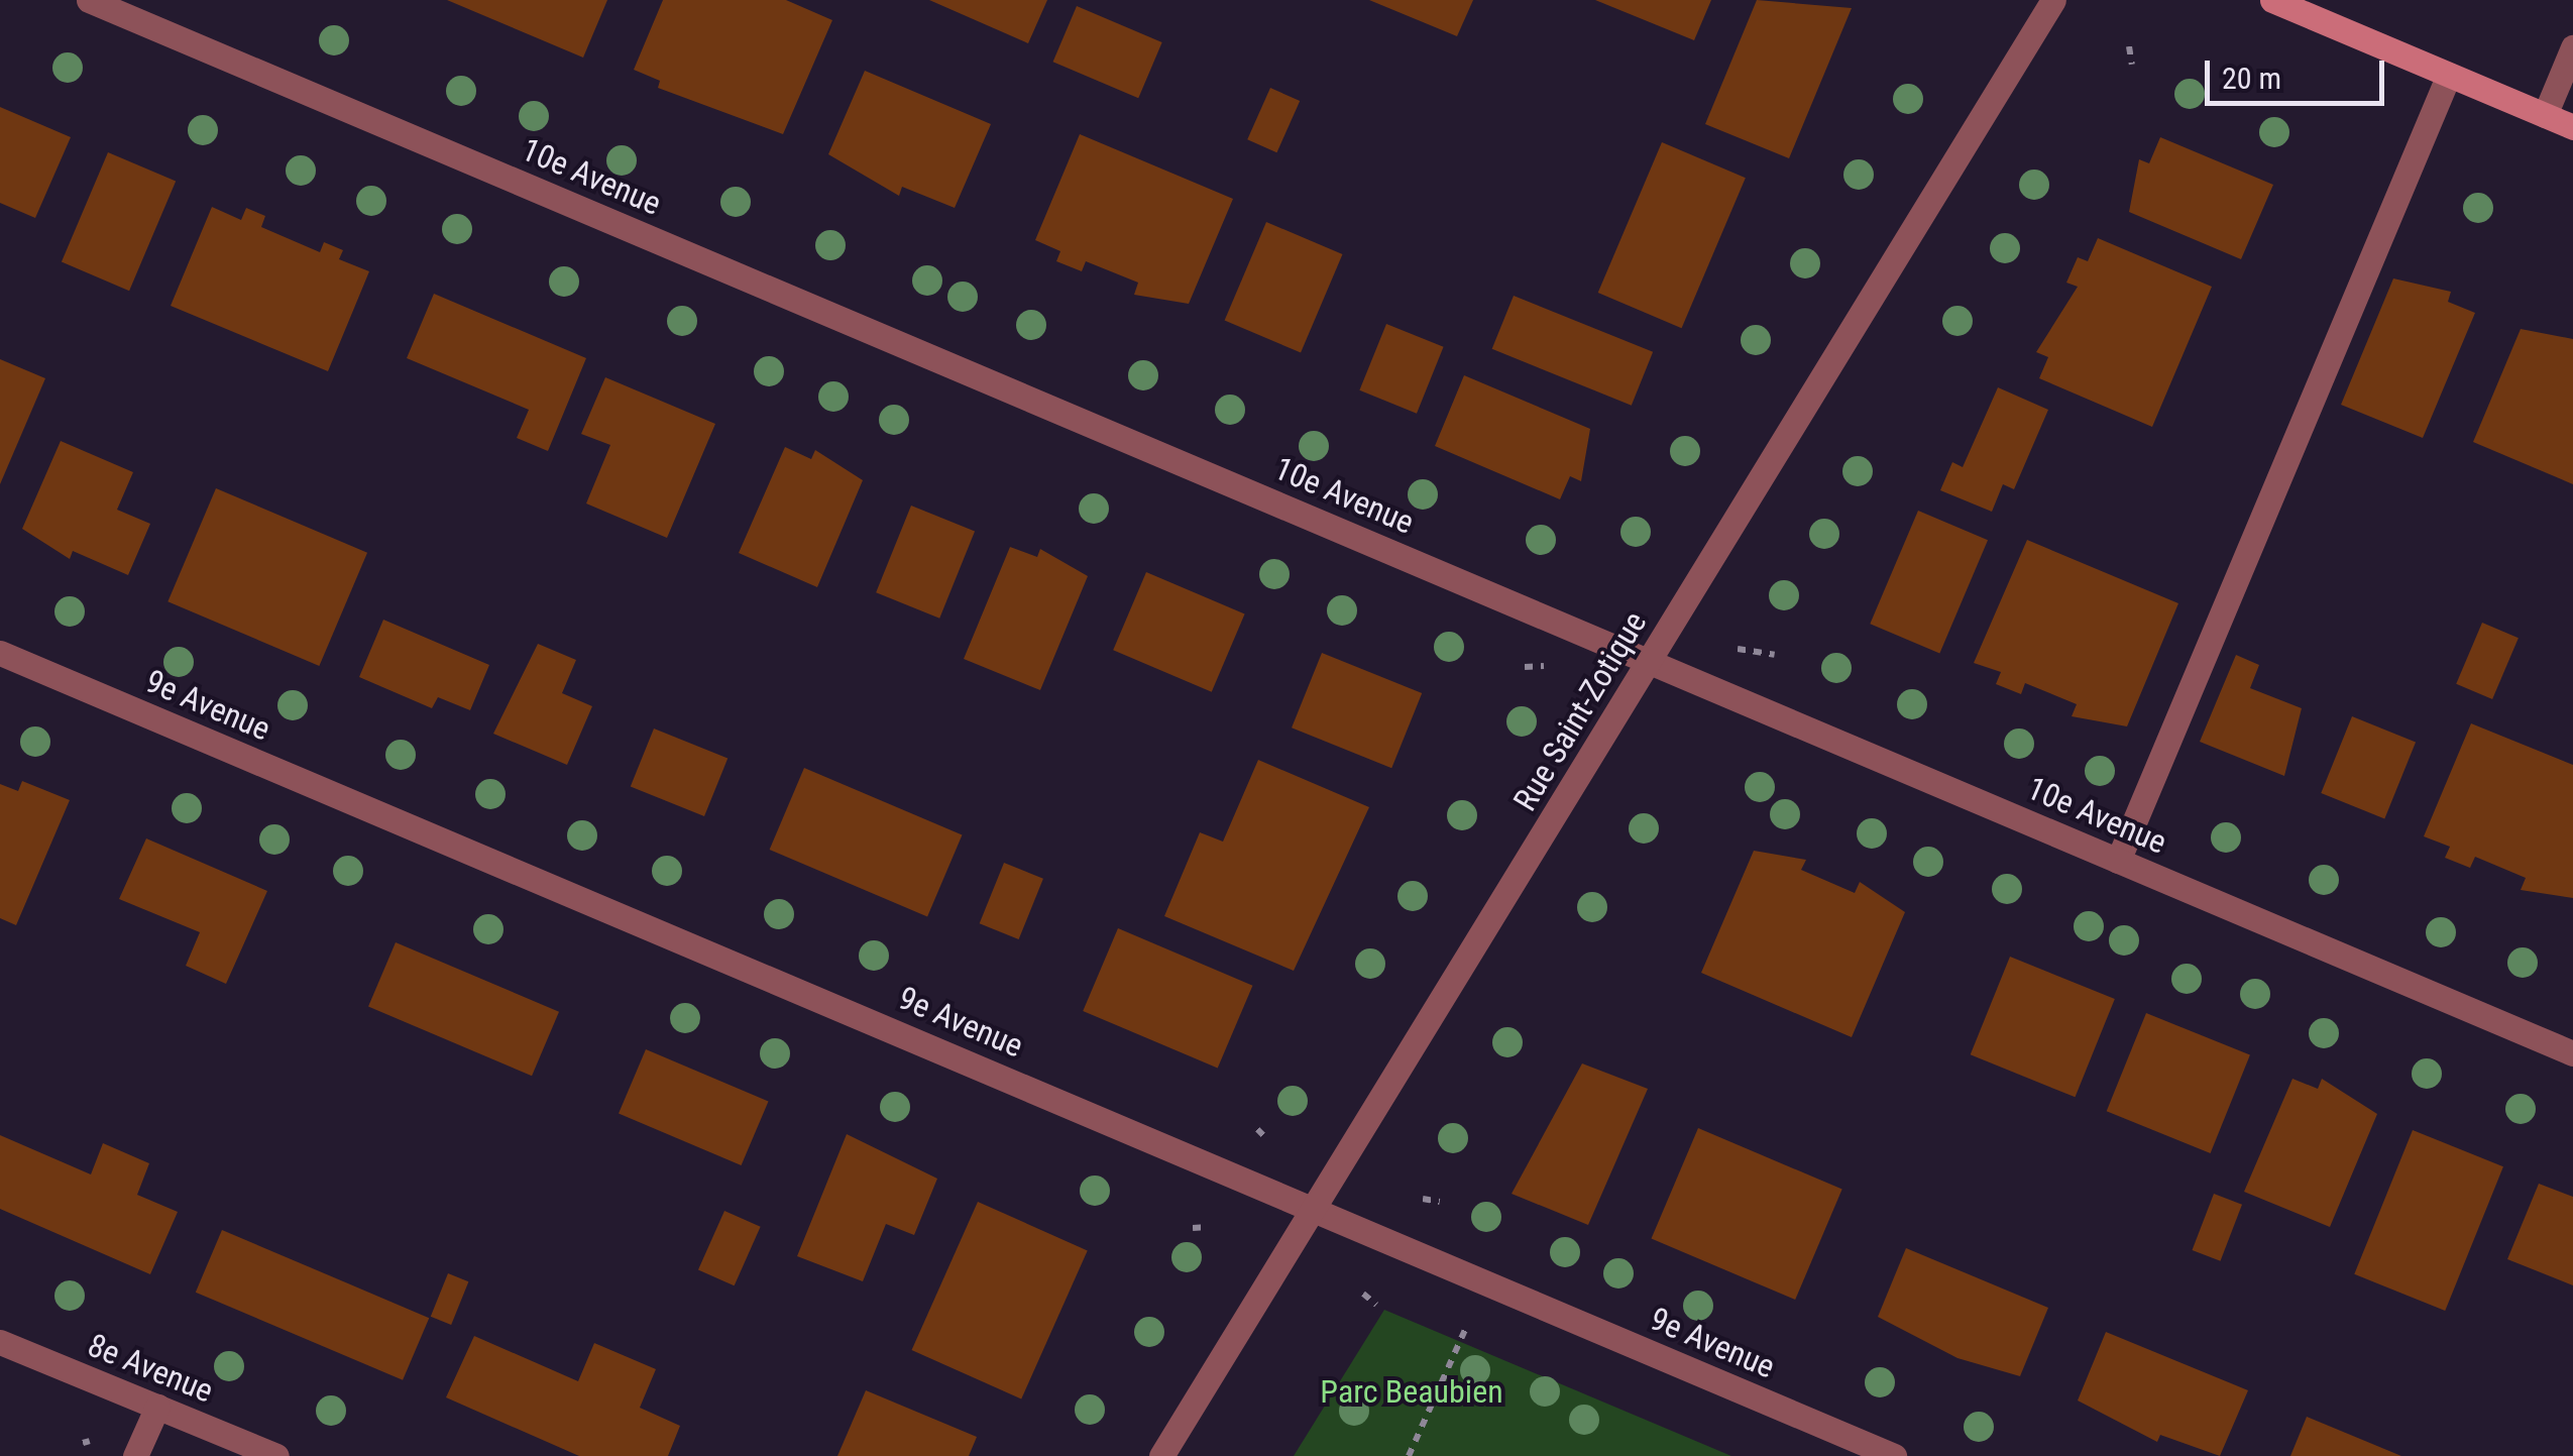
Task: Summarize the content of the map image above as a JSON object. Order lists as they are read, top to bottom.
{
  "streets": {
    "street": [
      "10e Avenue",
      "9e Avenue",
      "Rue Saint-Zotique",
      "8e Avenue"
    ]
  },
  "crossings": [
    ["10e Avenue", "Rue Saint-Zotique"],
    ["9e Avenue", "Rue Saint-Zotique"]
  ],
  "parks": ["Parc Beaubien"],
  "scale_bar": "20 m"
}
